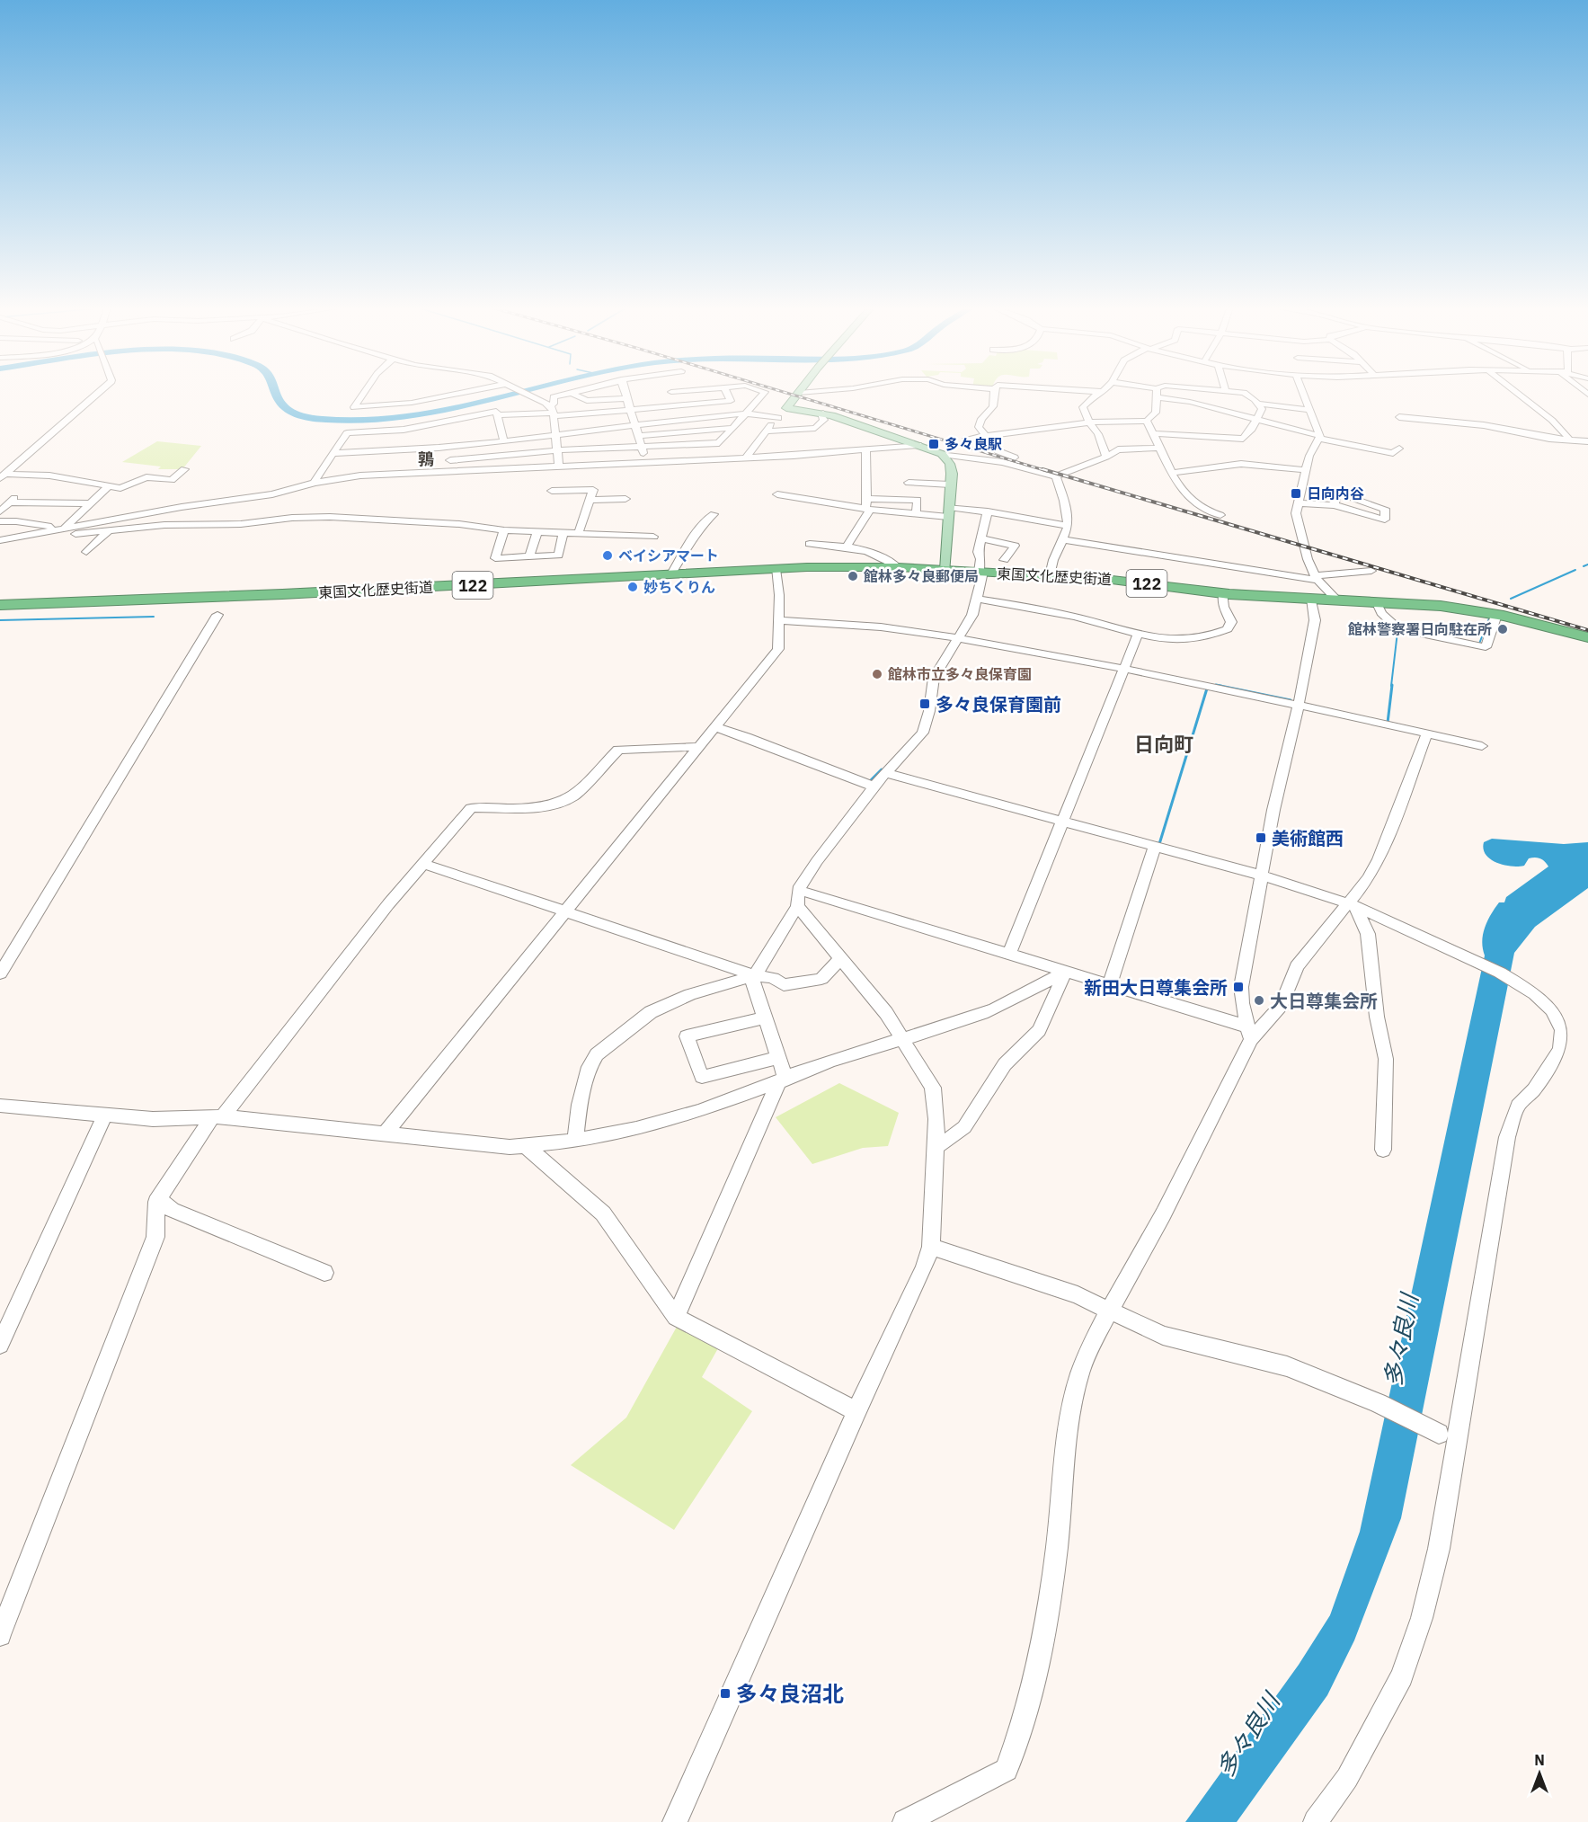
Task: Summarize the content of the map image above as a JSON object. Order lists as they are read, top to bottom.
{
  "streets": {
    "highway": ["東国文化歴史街道", "122"]
  },
  "districts": ["鶉", "日向町"],
  "water": ["多々良川"],
  "places": {
    "transit": [
      "多々良駅",
      "日向内谷",
      "多々良保育園前",
      "美術館西",
      "新田大日尊集会所",
      "多々良沼北"
    ],
    "other": [
      "ベイシアマート",
      "館林多々良郵便局",
      "妙ちくりん",
      "館林警察署日向駐在所",
      "館林市立多々良保育園",
      "大日尊集会所"
    ]
  },
  "north": "top"
}
